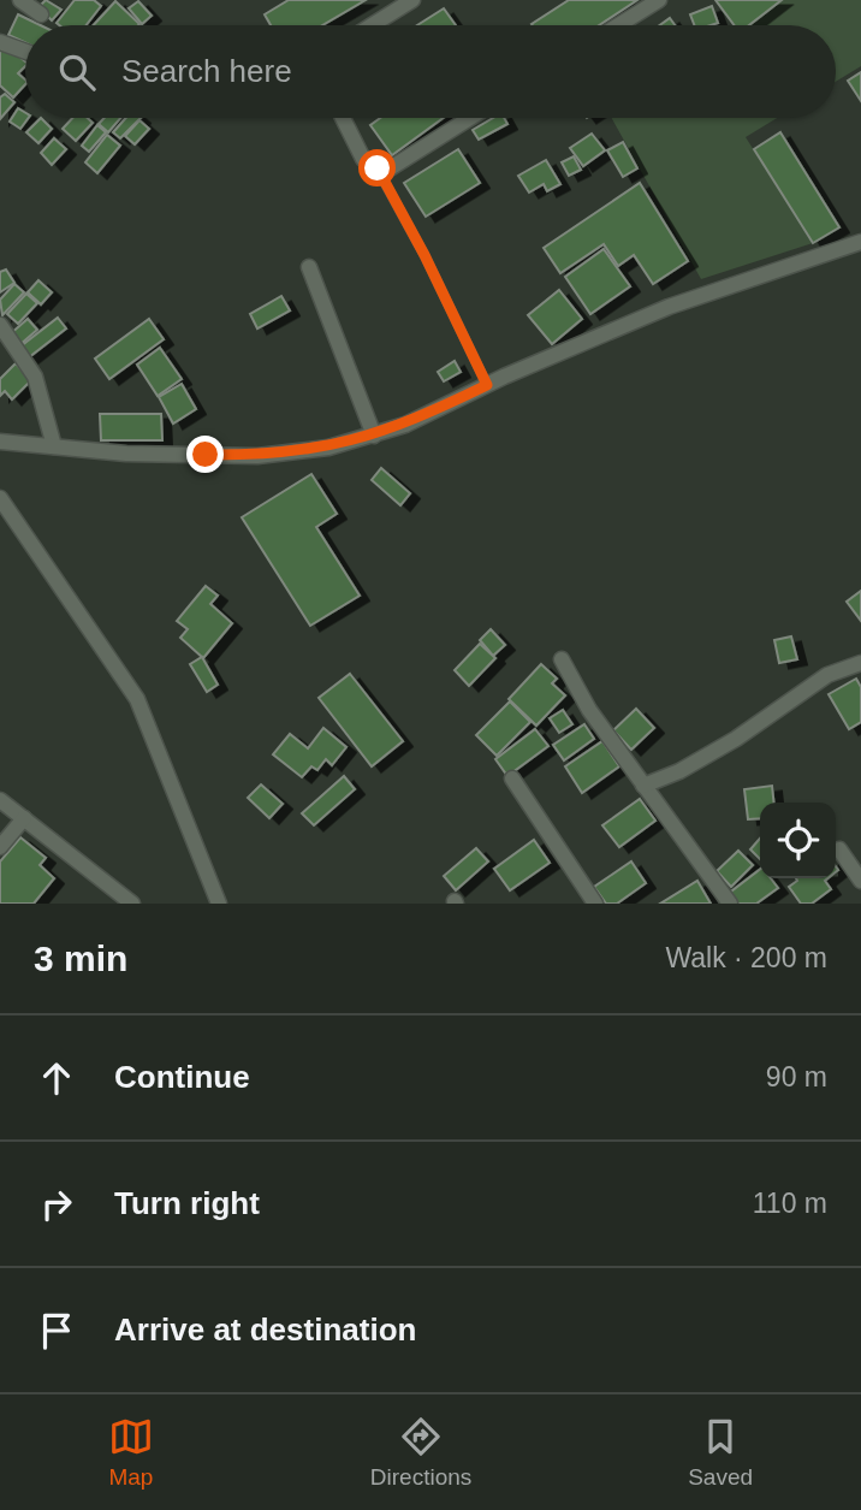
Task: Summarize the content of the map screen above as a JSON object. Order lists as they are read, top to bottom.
{
  "page": {
    "search": "Search here",
    "heading": ["3 min", "Walk · 200 m"],
    "list": [
      ["Continue", "90 m"],
      ["Turn right", "110 m"],
      "Arrive at destination"
    ],
    "nav": ["Map", "Directions", "Saved"]
  }
}
